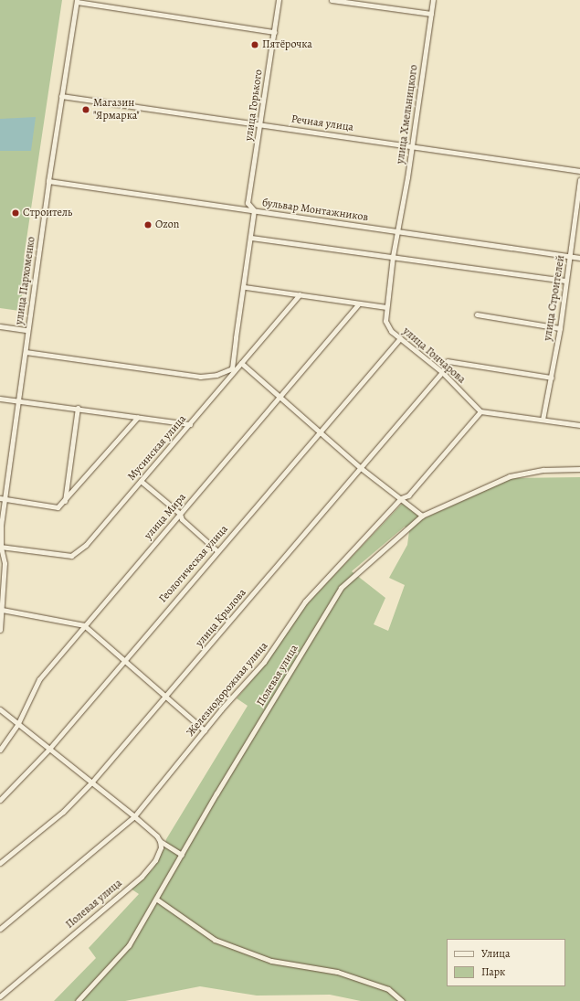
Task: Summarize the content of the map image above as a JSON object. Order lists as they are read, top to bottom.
{
  "streets": {
    "street": [
      "улица Горького",
      "улица Хмельницкого",
      "Речная улица",
      "бульвар Монтажников",
      "улица Пархоменко",
      "улица Строителей",
      "улица Гончарова",
      "Мусинская улица",
      "улица Мира",
      "Геологическая улица",
      "улица Крылова",
      "Полевая улица",
      "Железнодорожная улица"
    ]
  },
  "crossings": [
    ["улица Горького", "Речная улица"],
    ["улица Горького", "бульвар Монтажников"],
    ["улица Хмельницкого", "Речная улица"],
    ["улица Хмельницкого", "бульвар Монтажников"],
    ["улица Хмельницкого", "улица Гончарова"],
    ["Речная улица", "улица Пархоменко"],
    ["бульвар Монтажников", "улица Пархоменко"],
    ["бульвар Монтажников", "улица Строителей"],
    ["бульвар Монтажников", "улица Гончарова"],
    ["улица Пархоменко", "Мусинская улица"],
    ["улица Строителей", "улица Крылова"],
    ["улица Гончарова", "Геологическая улица"],
    ["улица Гончарова", "улица Крылова"],
    ["улица Гончарова", "Железнодорожная улица"]
  ],
  "places": [
    "Пятёрочка",
    "Магазин \"Ярмарка\"",
    "Строитель",
    "Ozon"
  ],
  "legend": ["Улица", "Парк"]
}
